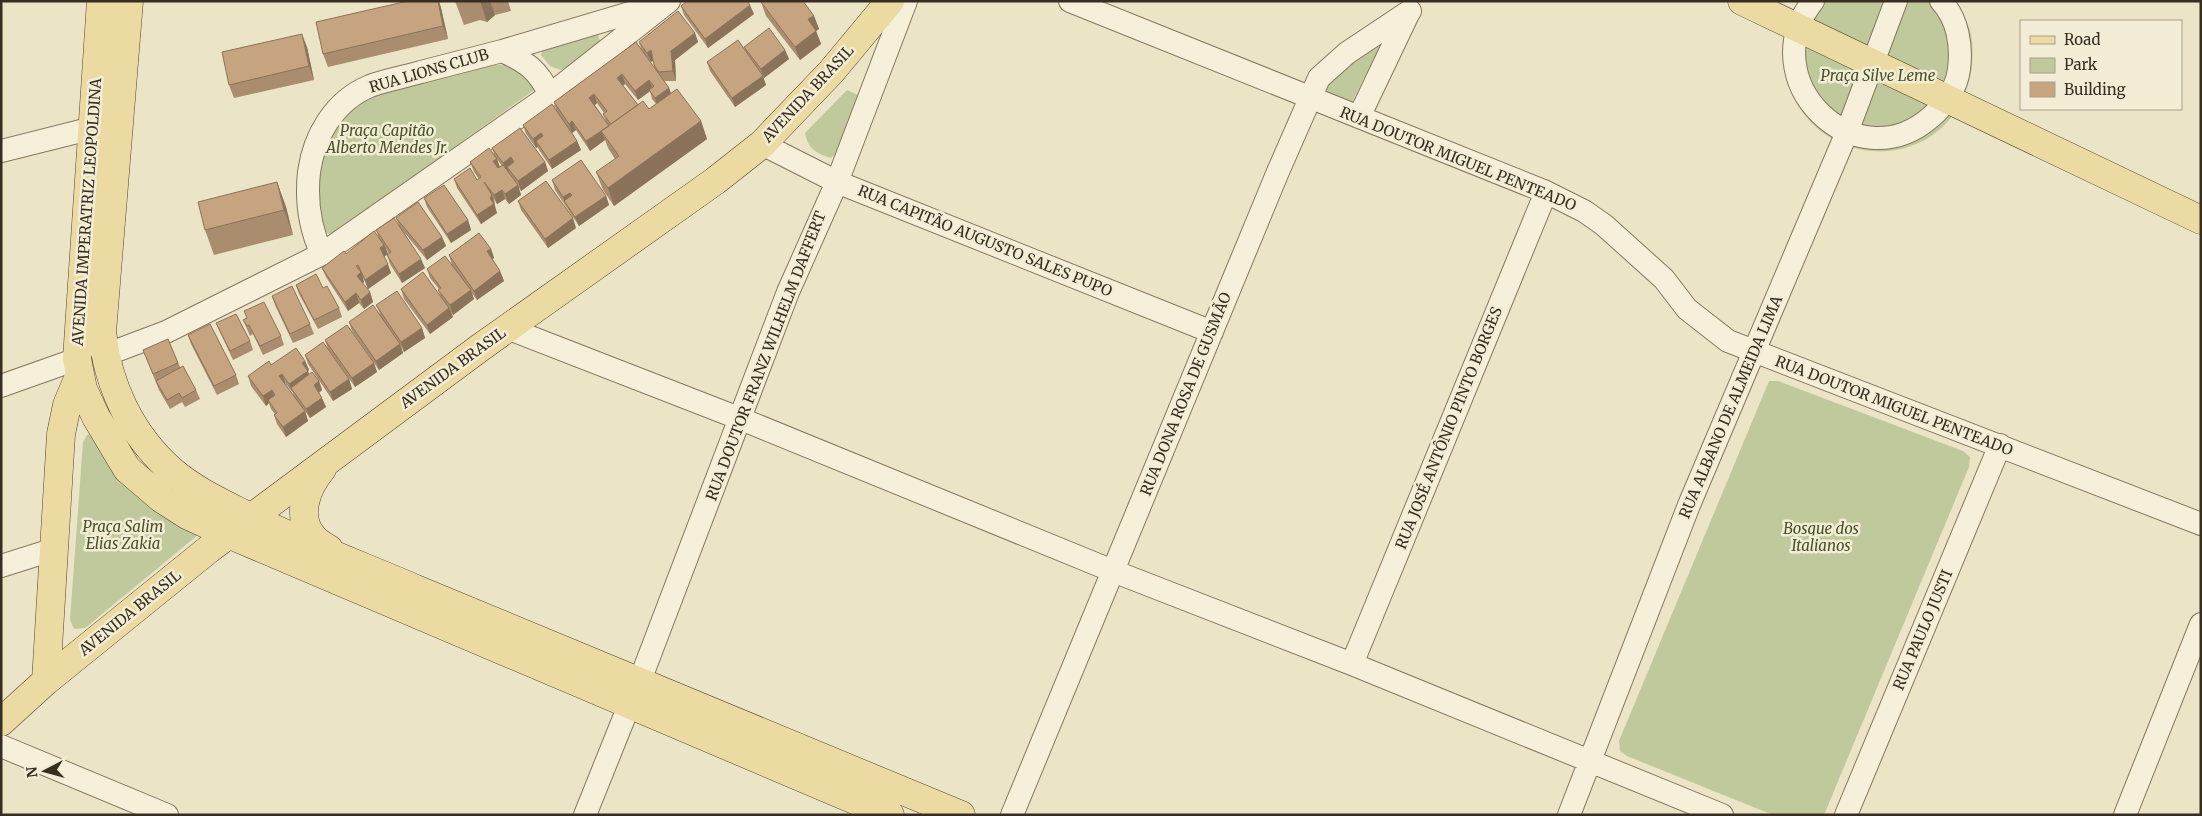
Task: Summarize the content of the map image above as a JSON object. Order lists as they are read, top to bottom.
{
  "streets": {
    "main road": ["AVENIDA BRASIL", "AVENIDA IMPERATRIZ LEOPOLDINA"],
    "street": [
      "RUA LIONS CLUB",
      "RUA DOUTOR MIGUEL PENTEADO",
      "RUA CAPITÃO AUGUSTO SALES PUPO",
      "RUA DOUTOR FRANZ WILHELM DAFFERT",
      "RUA DONA ROSA DE GUSMÃO",
      "RUA ALBANO DE ALMEIDA LIMA",
      "RUA JOSÉ ANTÔNIO PINTO BORGES",
      "RUA PAULO JUSTI"
    ]
  },
  "crossings": [
    ["RUA LIONS CLUB", "AVENIDA IMPERATRIZ LEOPOLDINA"],
    ["AVENIDA BRASIL", "AVENIDA IMPERATRIZ LEOPOLDINA"],
    ["AVENIDA BRASIL", "RUA CAPITÃO AUGUSTO SALES PUPO"],
    ["RUA DOUTOR MIGUEL PENTEADO", "RUA DONA ROSA DE GUSMÃO"],
    ["RUA DOUTOR MIGUEL PENTEADO", "RUA ALBANO DE ALMEIDA LIMA"],
    ["RUA DOUTOR MIGUEL PENTEADO", "RUA JOSÉ ANTÔNIO PINTO BORGES"],
    ["RUA DOUTOR MIGUEL PENTEADO", "RUA PAULO JUSTI"],
    ["AVENIDA IMPERATRIZ LEOPOLDINA", "RUA DOUTOR FRANZ WILHELM DAFFERT"],
    ["RUA CAPITÃO AUGUSTO SALES PUPO", "RUA DOUTOR FRANZ WILHELM DAFFERT"],
    ["RUA CAPITÃO AUGUSTO SALES PUPO", "RUA DONA ROSA DE GUSMÃO"]
  ],
  "parks": [
    "Praça Silve Leme",
    "Praça Capitão Alberto Mendes Jr.",
    "Praça Salim Elias Zakia",
    "Bosque dos Italianos"
  ],
  "legend": ["Road", "Park", "Building"],
  "north": "left"
}
